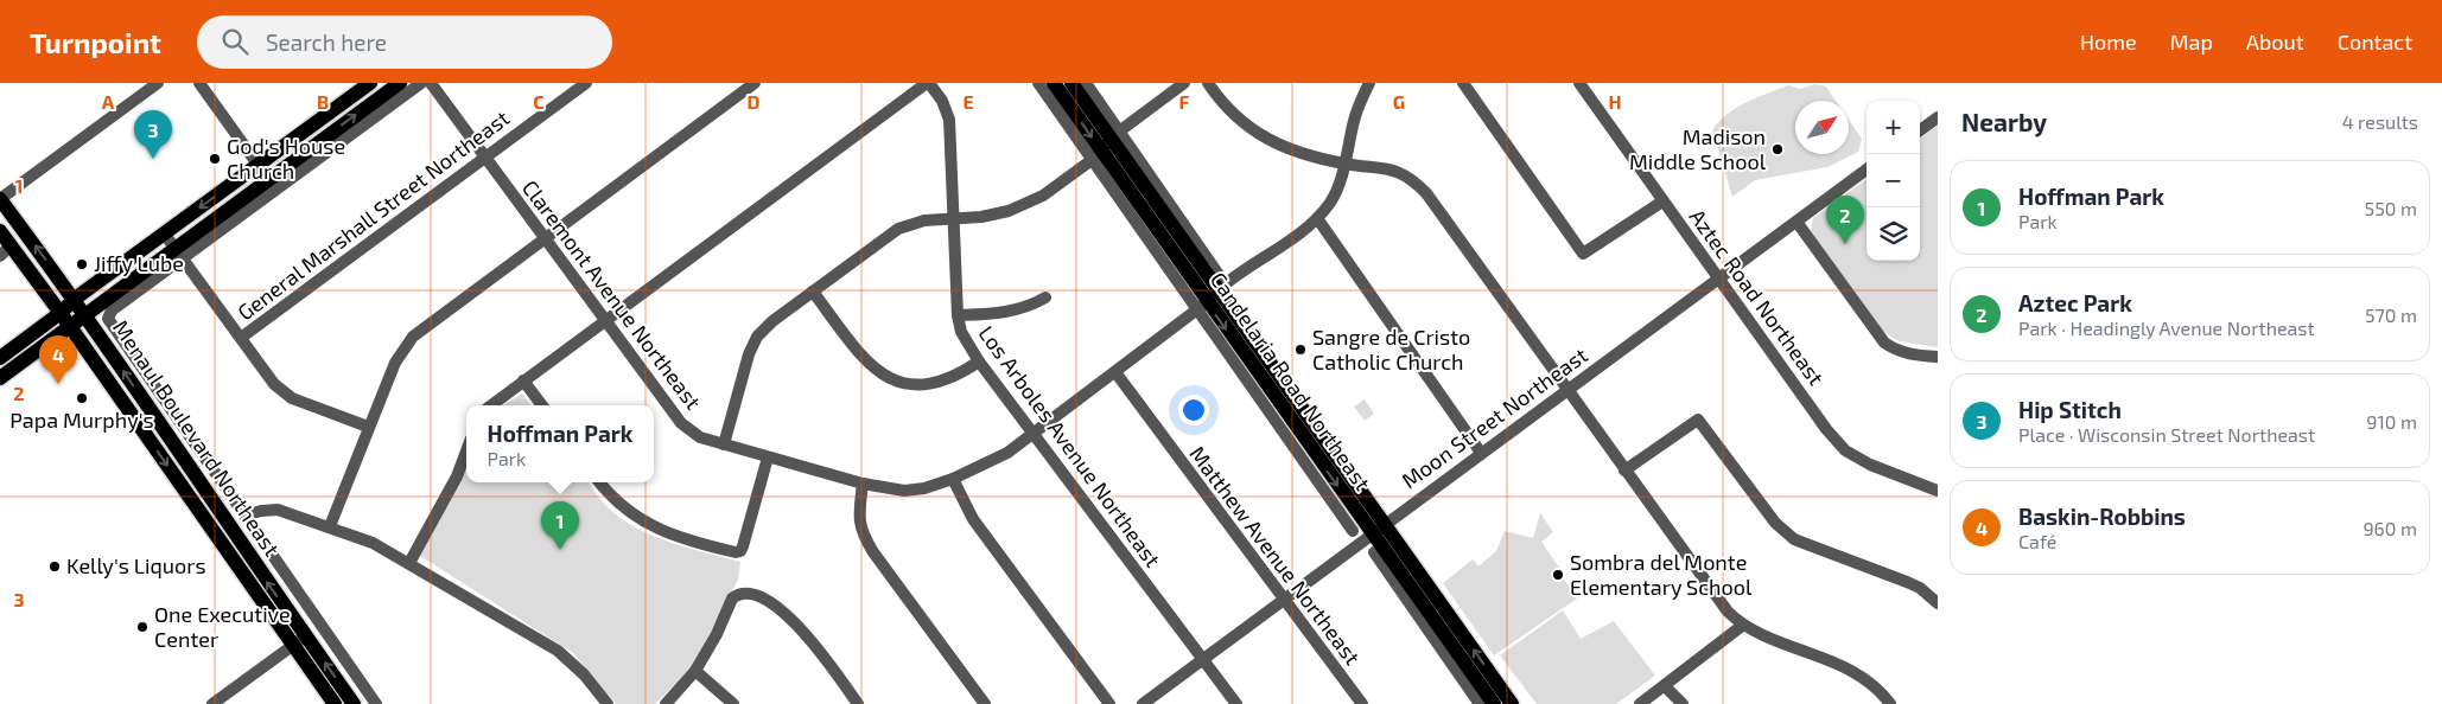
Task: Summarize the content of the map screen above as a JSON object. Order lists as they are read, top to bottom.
{
  "streets": {
    "main road": ["Candelaria Road Northeast", "Menaul Boulevard Northeast"],
    "street": [
      "General Marshall Street Northeast",
      "Claremont Avenue Northeast",
      "Aztec Road Northeast",
      "Moon Street Northeast",
      "Los Arboles Avenue Northeast",
      "Matthew Avenue Northeast"
    ]
  },
  "crossings": [
    ["General Marshall Street Northeast", "Claremont Avenue Northeast"],
    ["Claremont Avenue Northeast", "Candelaria Road Northeast"],
    ["Claremont Avenue Northeast", "Los Arboles Avenue Northeast"],
    ["Claremont Avenue Northeast", "Matthew Avenue Northeast"],
    ["Aztec Road Northeast", "Moon Street Northeast"],
    ["Candelaria Road Northeast", "Moon Street Northeast"],
    ["Moon Street Northeast", "Los Arboles Avenue Northeast"],
    ["Moon Street Northeast", "Matthew Avenue Northeast"]
  ],
  "places": [
    "Madison Middle School",
    "God's House Church",
    "Jiffy Lube",
    "Sangre de Cristo Catholic Church",
    "Papa Murphy's",
    "Kelly's Liquors",
    "Sombra del Monte Elementary School",
    "One Executive Center"
  ],
  "north": "top right",
  "page": {
    "header": "Turnpoint",
    "search": "Search here",
    "nav": [
      "Home",
      "Map",
      "About",
      "Contact"
    ],
    "heading": ["Nearby", "4 results"],
    "map_buttons": ["+", "−"],
    "pins": [
      "3",
      "2",
      "4",
      "1"
    ],
    "list": [
      {
        "mark": "1",
        "name": "Hoffman Park",
        "note": "Park",
        "value": "550 m"
      },
      {
        "mark": "2",
        "name": "Aztec Park",
        "note": "Park · Headingly Avenue Northeast",
        "value": "570 m"
      },
      {
        "mark": "3",
        "name": "Hip Stitch",
        "note": "Place · Wisconsin Street Northeast",
        "value": "910 m"
      },
      {
        "mark": "4",
        "name": "Baskin-Robbins",
        "note": "Café",
        "value": "960 m"
      }
    ],
    "popup": ["Hoffman Park", "Park"]
  },
  "grid": {
    "columns": [
      "A",
      "B",
      "C",
      "D",
      "E",
      "F",
      "G",
      "H"
    ],
    "rows": ["1", "2", "3"]
  }
}
